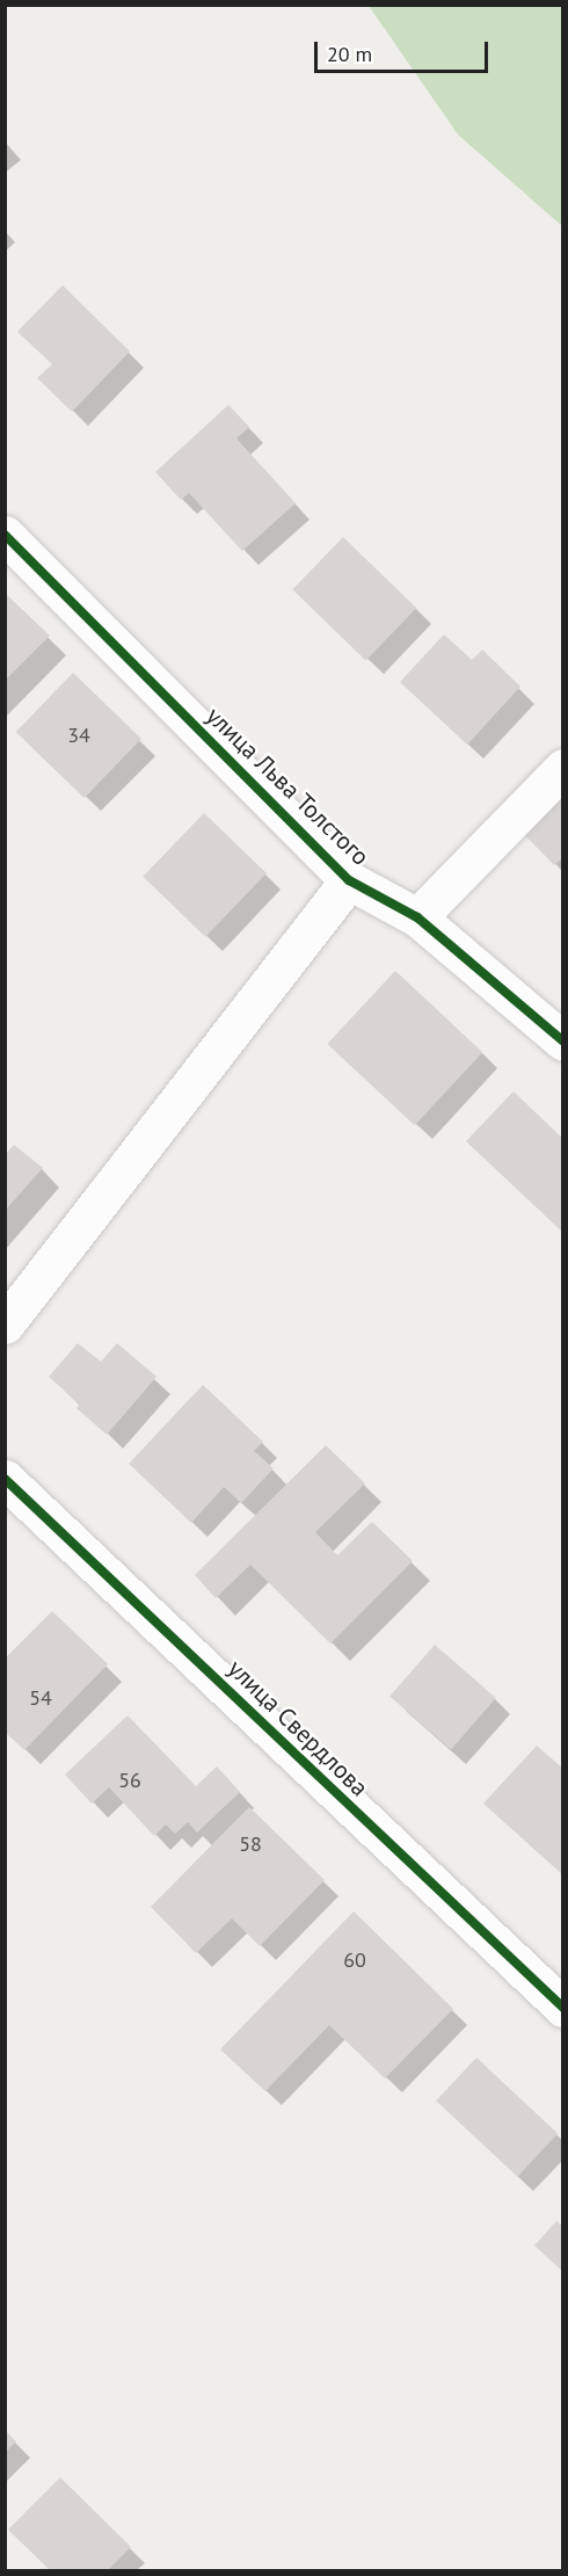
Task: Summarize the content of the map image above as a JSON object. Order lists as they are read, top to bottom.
{
  "streets": {
    "street": ["улица Льва Толстого", "улица Свердлова"]
  },
  "house_numbers": [
    "34",
    "54",
    "56",
    "58",
    "60"
  ],
  "scale_bar": "20 m"
}
